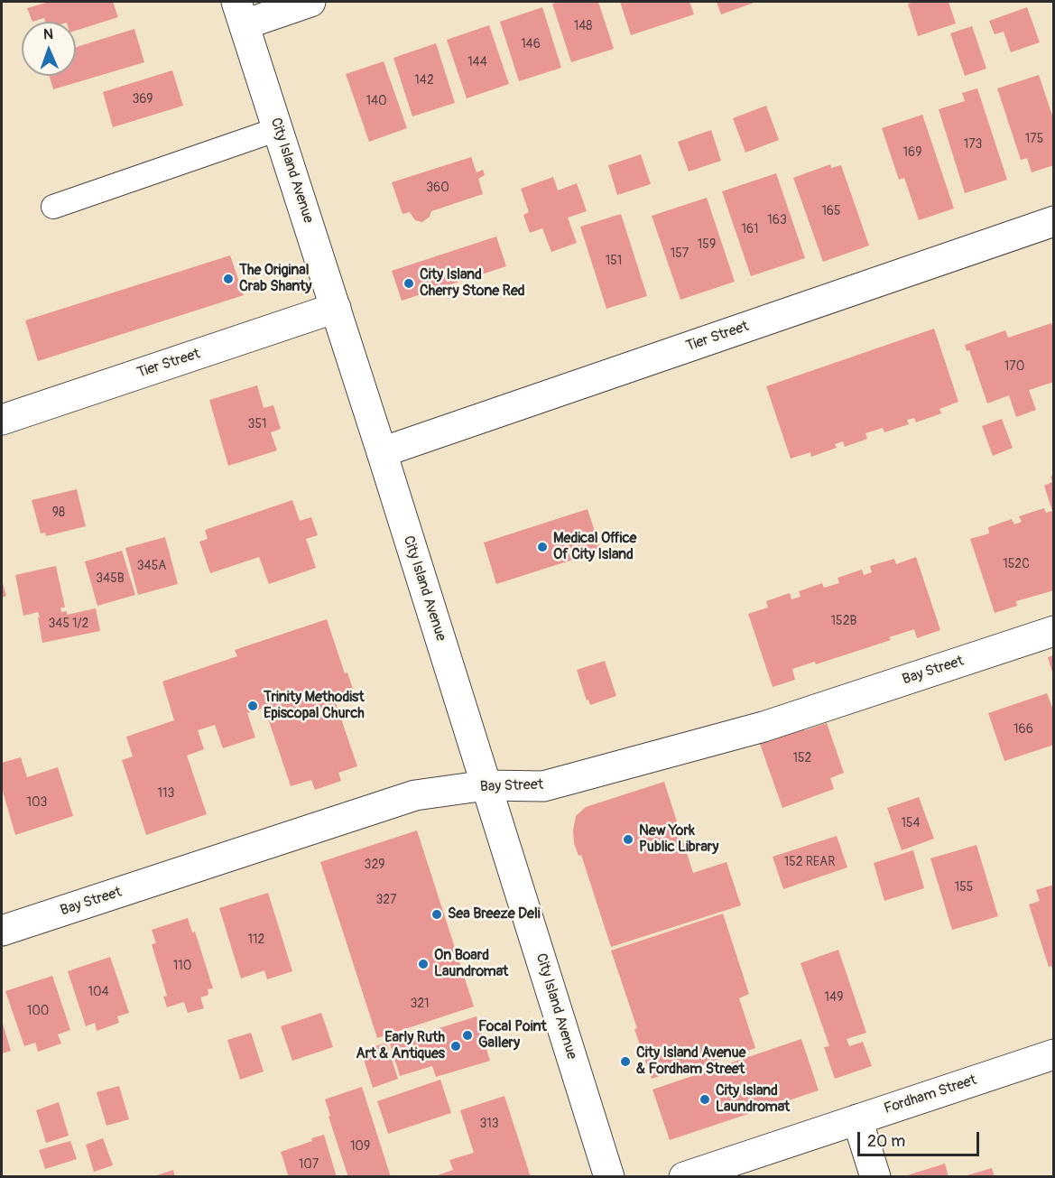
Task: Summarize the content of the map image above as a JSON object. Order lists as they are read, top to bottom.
{
  "streets": {
    "street": [
      "City Island Avenue",
      "Tier Street",
      "Bay Street",
      "Fordham Street"
    ]
  },
  "crossings": [
    ["City Island Avenue", "Tier Street"],
    ["City Island Avenue", "Bay Street"]
  ],
  "places": [
    "The Original Crab Shanty",
    "City Island Cherry Stone Red",
    "Medical Office Of City Island",
    "Trinity Methodist Episcopal Church",
    "New York Public Library",
    "Sea Breeze Deli",
    "On Board Laundromat",
    "Focal Point Gallery",
    "Early Ruth Art & Antiques",
    "City Island Avenue & Fordham Street",
    "City Island Laundromat"
  ],
  "house_numbers": [
    "148",
    "146",
    "144",
    "142",
    "369",
    "140",
    "175",
    "173",
    "169",
    "360",
    "165",
    "163",
    "161",
    "159",
    "157",
    "151",
    "170",
    "351",
    "98",
    "152C",
    "345A",
    "345B",
    "152B",
    "345 1/2",
    "166",
    "152",
    "113",
    "103",
    "154",
    "152 REAR",
    "329",
    "155",
    "327",
    "112",
    "110",
    "104",
    "149",
    "321",
    "100",
    "313",
    "109",
    "107"
  ],
  "scale_bar": "20 m",
  "north": "top"
}
